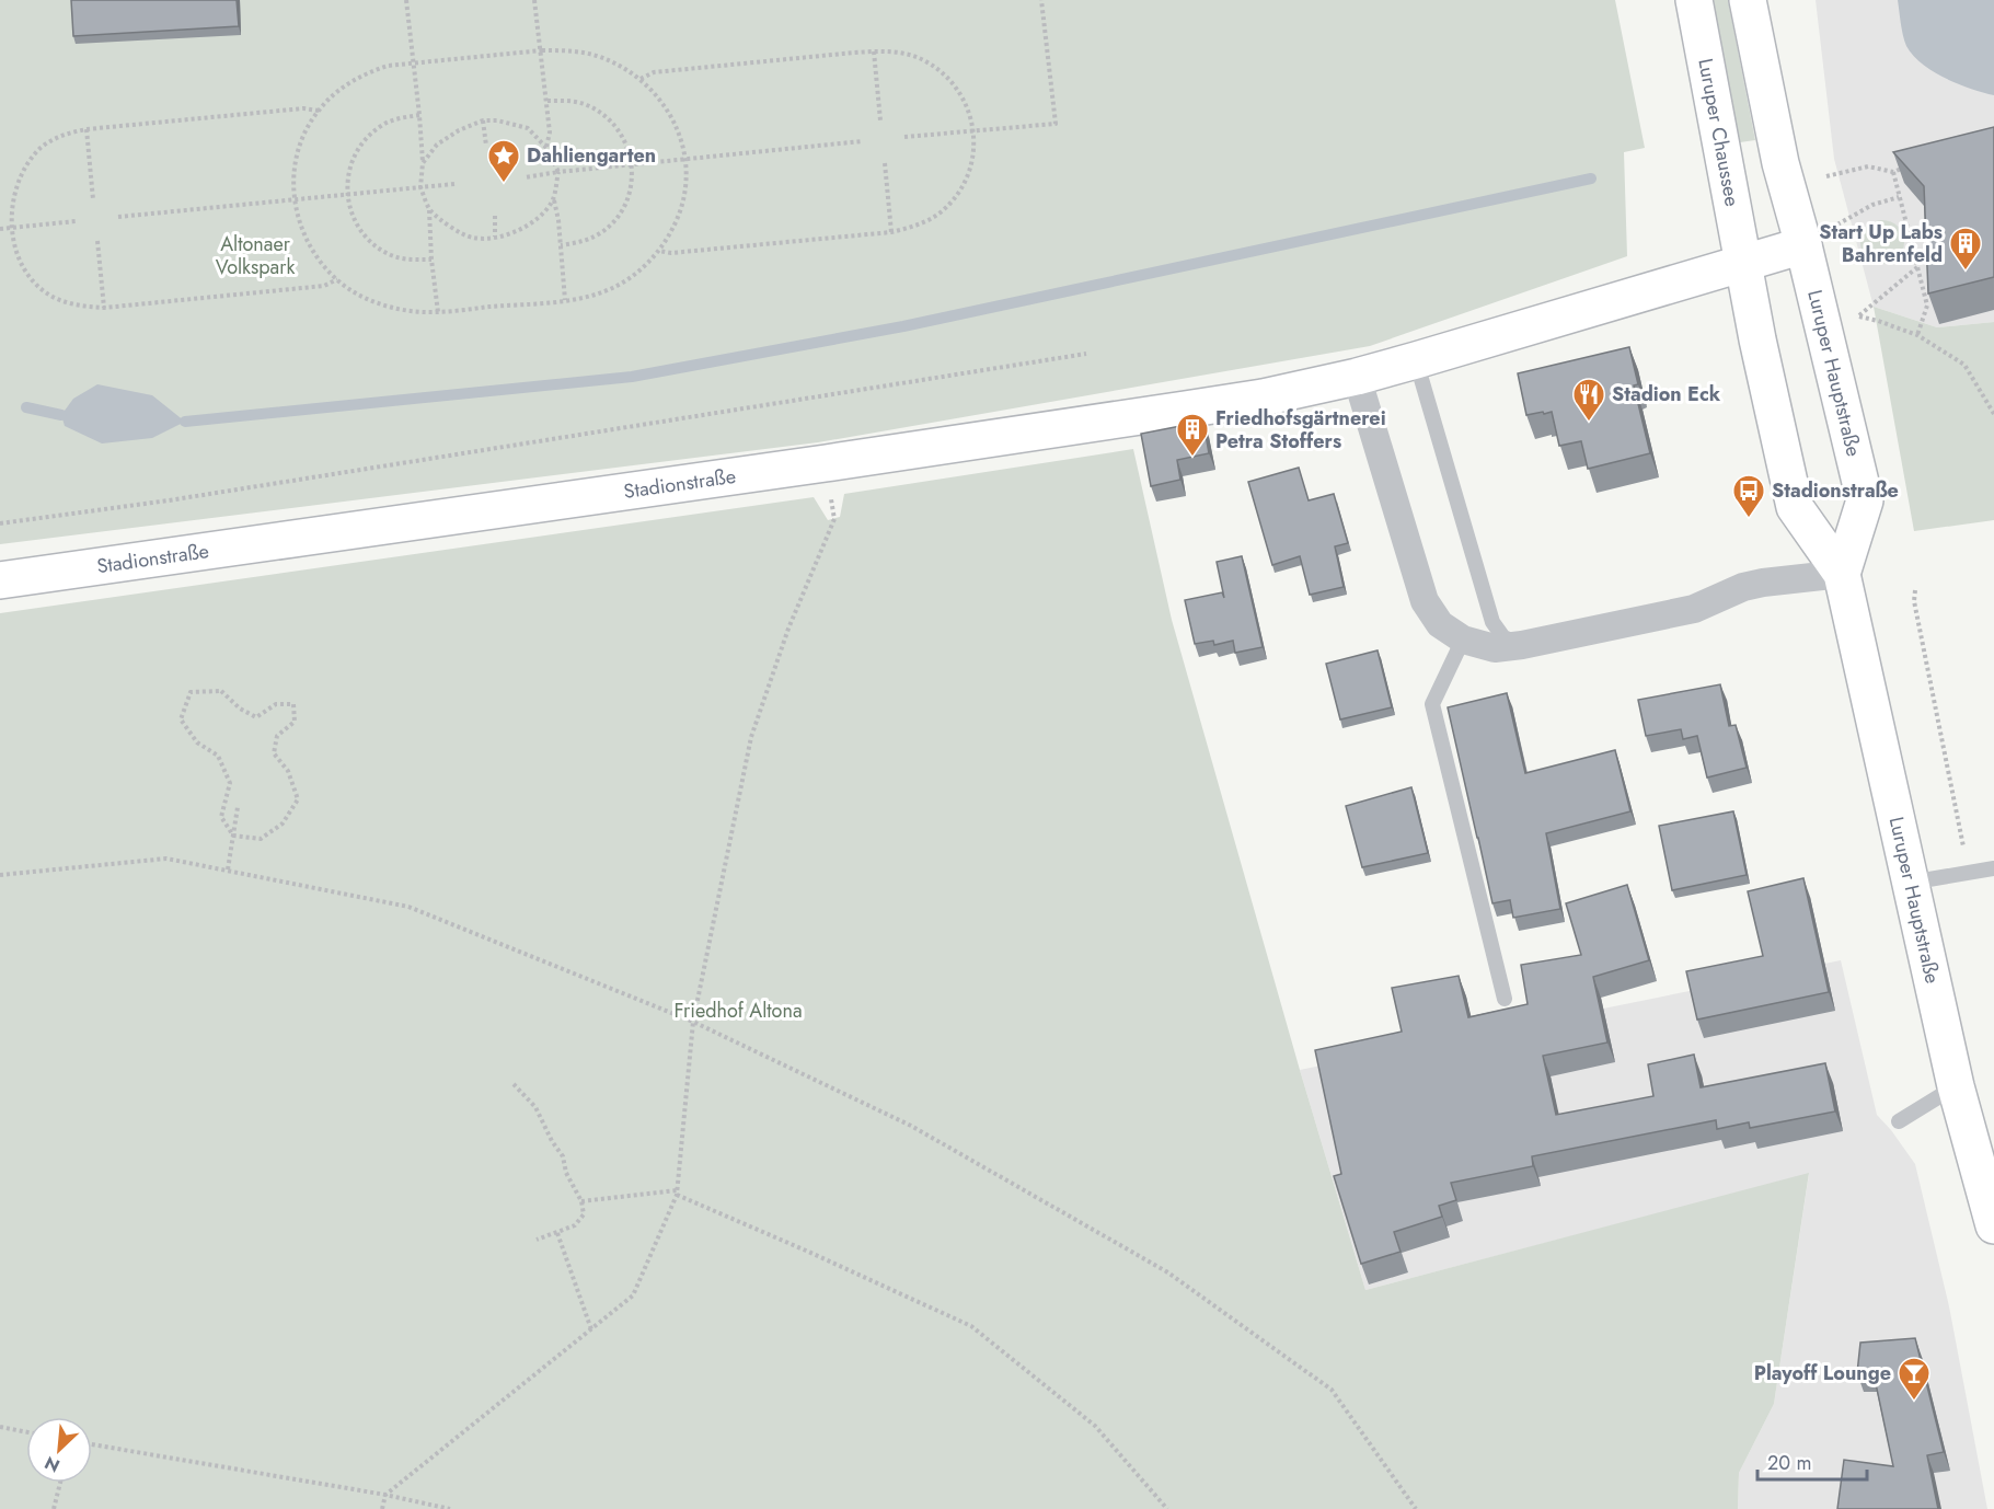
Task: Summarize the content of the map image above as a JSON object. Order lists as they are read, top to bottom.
{
  "streets": {
    "main road": ["Luruper Chaussee", "Luruper Hauptstraße", "Stadionstraße"]
  },
  "crossings": [
    ["Luruper Chaussee", "Luruper Hauptstraße"],
    ["Luruper Chaussee", "Stadionstraße"],
    ["Luruper Hauptstraße", "Stadionstraße"]
  ],
  "parks": ["Altonaer Volkspark", "Friedhof Altona"],
  "places": {
    "place": ["Dahliengarten"],
    "building": ["Start Up Labs Bahrenfeld", "Friedhofsgärtnerei Petra Stoffers"],
    "restaurant": ["Stadion Eck"],
    "bus stop": ["Stadionstraße"],
    "bar": ["Playoff Lounge"]
  },
  "scale_bar": "20 m",
  "north": "bottom left"
}
